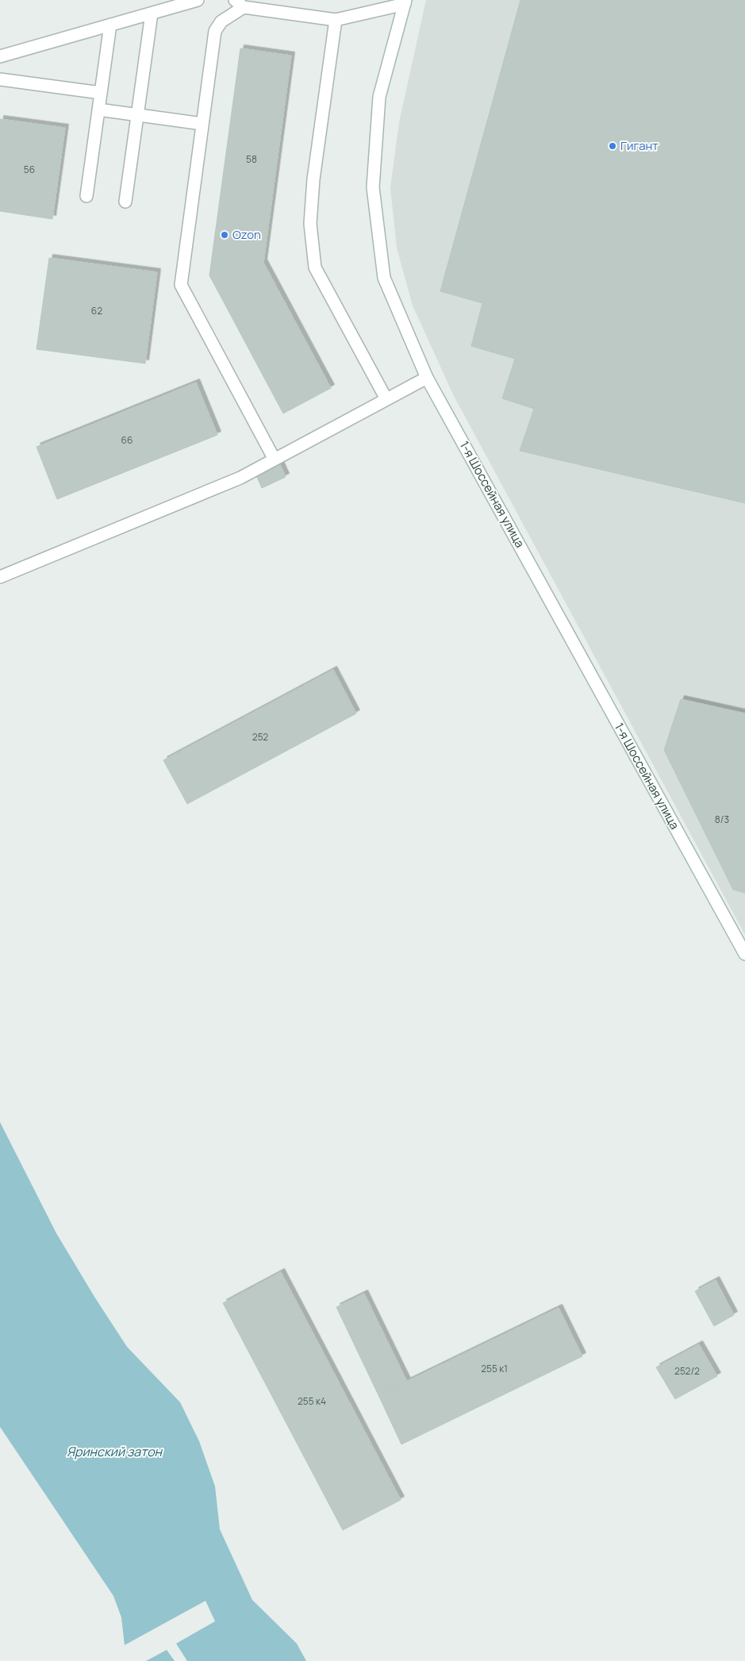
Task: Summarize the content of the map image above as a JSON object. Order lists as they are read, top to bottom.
{
  "streets": {
    "main road": ["1-я Шоссейная улица"]
  },
  "water": ["Яринский затон"],
  "places": ["Гигант", "Ozon"],
  "house_numbers": [
    "58",
    "56",
    "62",
    "66",
    "252",
    "8/3",
    "255 к1",
    "252/2",
    "255 к4"
  ]
}
